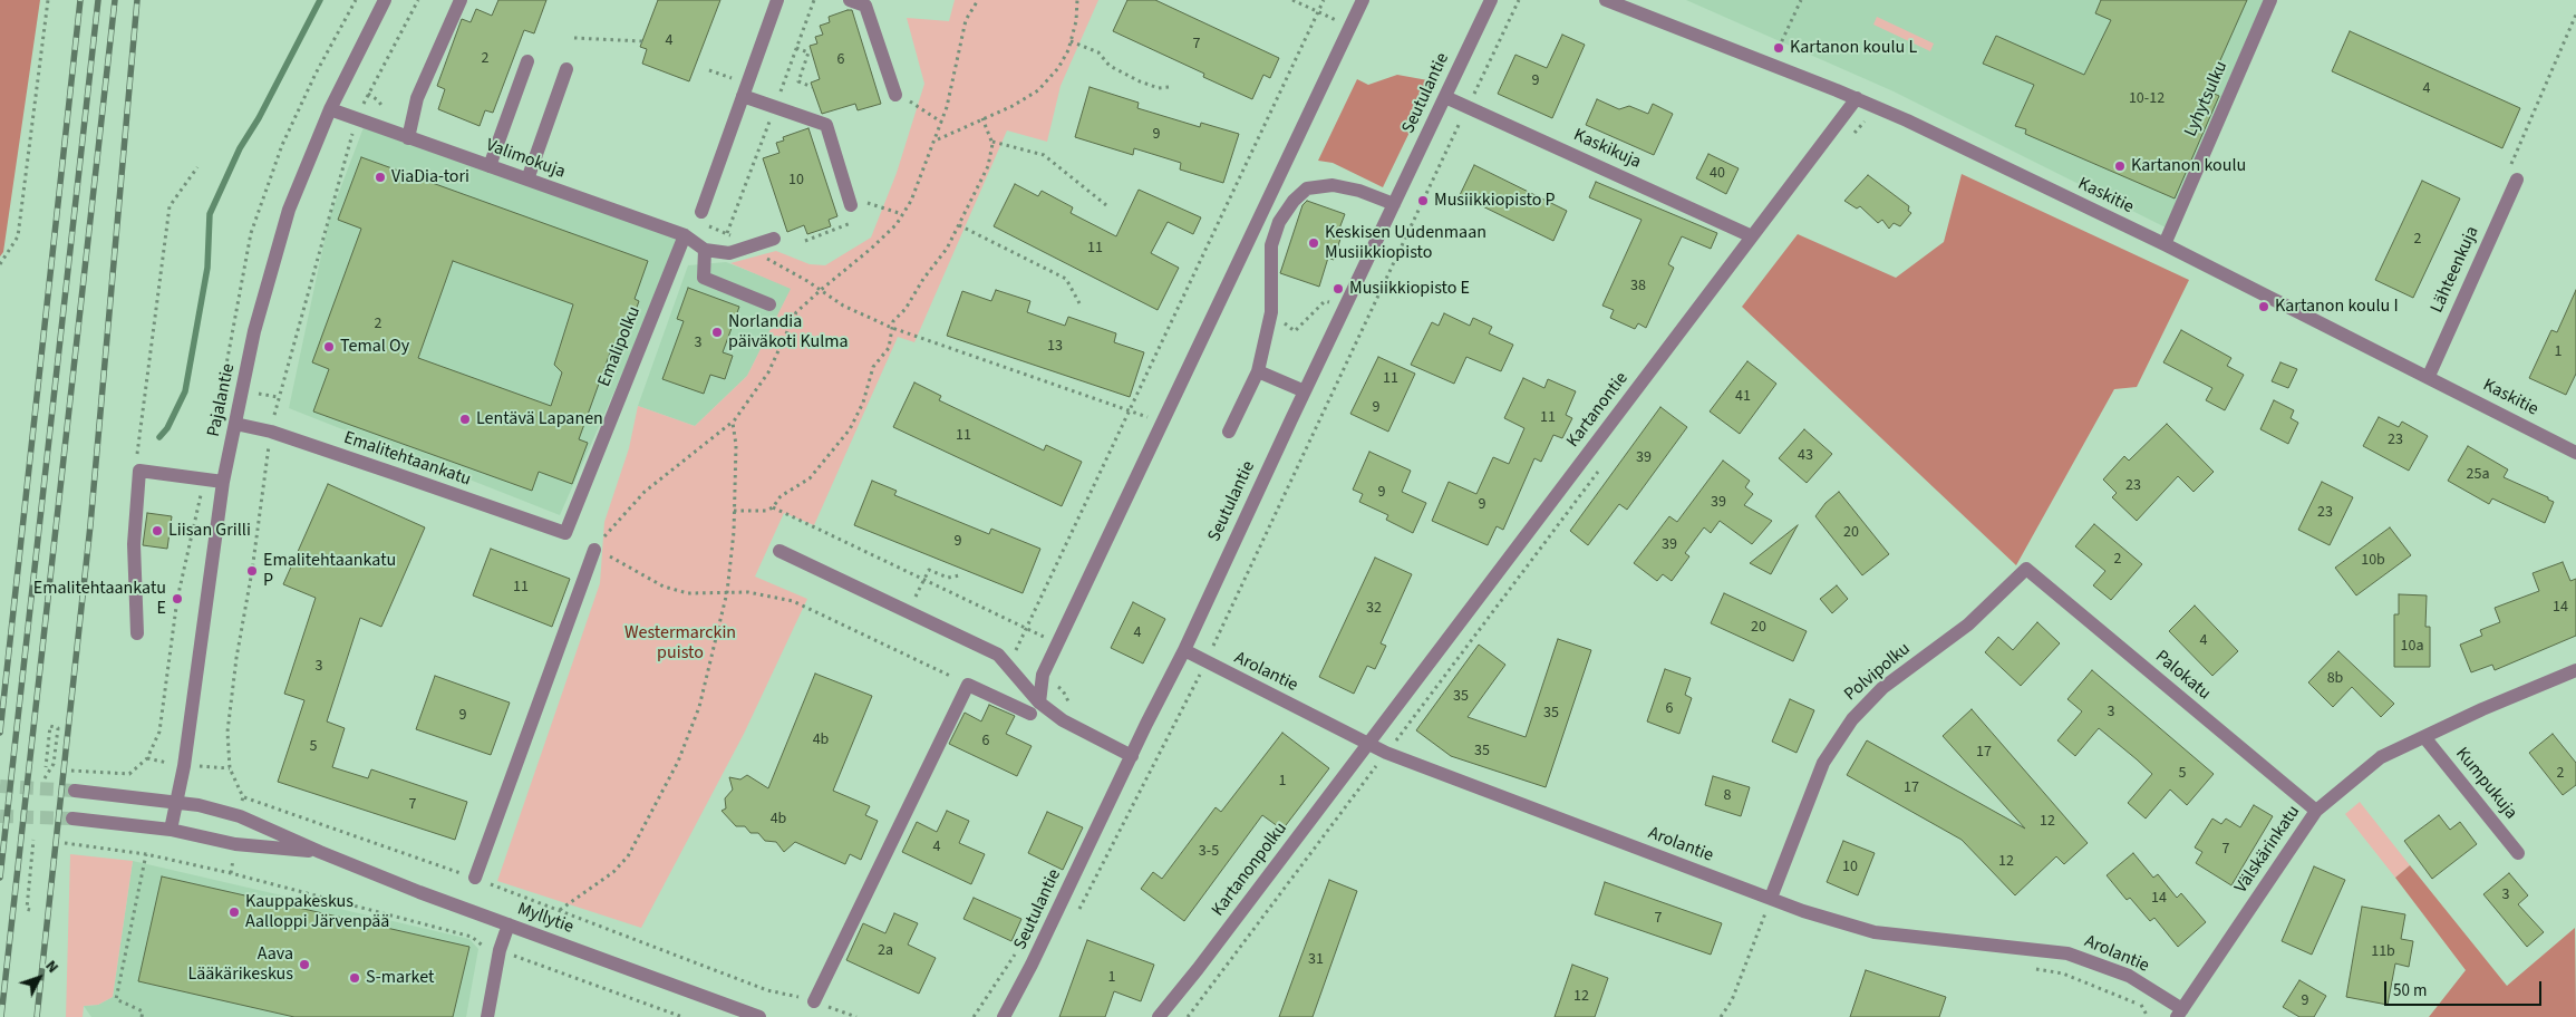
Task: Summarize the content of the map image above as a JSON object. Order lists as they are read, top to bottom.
{
  "streets": {
    "street": [
      "Seutulantie",
      "Lyhytsulku",
      "Kaskikuja",
      "Valimokuja",
      "Kaskitie",
      "Lähteenkuja",
      "Emalipolku",
      "Pajalantie",
      "Kartanontie",
      "Emalitehtaankatu",
      "Arolantie",
      "Polvipolku",
      "Palokatu",
      "Kumpukuja",
      "Välskärinkatu",
      "Kartanonpolku",
      "Myllytie"
    ]
  },
  "crossings": [
    ["Seutulantie", "Kaskikuja"],
    ["Seutulantie", "Arolantie"],
    ["Lyhytsulku", "Kaskitie"],
    ["Kaskikuja", "Kartanontie"],
    ["Valimokuja", "Emalipolku"],
    ["Valimokuja", "Pajalantie"],
    ["Kaskitie", "Lähteenkuja"],
    ["Kaskitie", "Kartanontie"],
    ["Emalipolku", "Emalitehtaankatu"],
    ["Pajalantie", "Emalitehtaankatu"],
    ["Pajalantie", "Myllytie"],
    ["Kartanontie", "Arolantie"],
    ["Kartanontie", "Kartanonpolku"],
    ["Arolantie", "Polvipolku"],
    ["Arolantie", "Välskärinkatu"],
    ["Arolantie", "Kartanonpolku"],
    ["Polvipolku", "Palokatu"],
    ["Palokatu", "Välskärinkatu"],
    ["Kumpukuja", "Välskärinkatu"]
  ],
  "parks": ["Westermarckin puisto"],
  "places": [
    "Kartanon koulu L",
    "Kartanon koulu",
    "ViaDia-tori",
    "Musiikkiopisto P",
    "Keskisen Uudenmaan Musiikkiopisto",
    "Musiikkiopisto E",
    "Kartanon koulu I",
    "Norlandia päiväkoti Kulma",
    "Temal Oy",
    "Lentävä Lapanen",
    "Liisan Grilli",
    "Emalitehtaankatu P",
    "Emalitehtaankatu E",
    "Kauppakeskus Aalloppi Järvenpää",
    "Aava Lääkärikeskus",
    "S-market"
  ],
  "house_numbers": [
    "4",
    "7",
    "2",
    "6",
    "9",
    "4",
    "10-12",
    "9",
    "40",
    "10",
    "2",
    "11",
    "38",
    "2",
    "3",
    "13",
    "1",
    "11",
    "41",
    "9",
    "11",
    "11",
    "23",
    "43",
    "39",
    "25a",
    "23",
    "9",
    "39",
    "9",
    "23",
    "20",
    "9",
    "39",
    "2",
    "10b",
    "11",
    "14",
    "32",
    "20",
    "4",
    "4",
    "10a",
    "3",
    "8b",
    "35",
    "6",
    "3",
    "35",
    "9",
    "4b",
    "6",
    "5",
    "35",
    "17",
    "5",
    "2",
    "1",
    "17",
    "8",
    "7",
    "4b",
    "12",
    "4",
    "7",
    "3-5",
    "12",
    "10",
    "3",
    "14",
    "7",
    "2a",
    "11b",
    "31",
    "1",
    "12",
    "9"
  ],
  "scale_bar": "50 m",
  "north": "top right"
}
